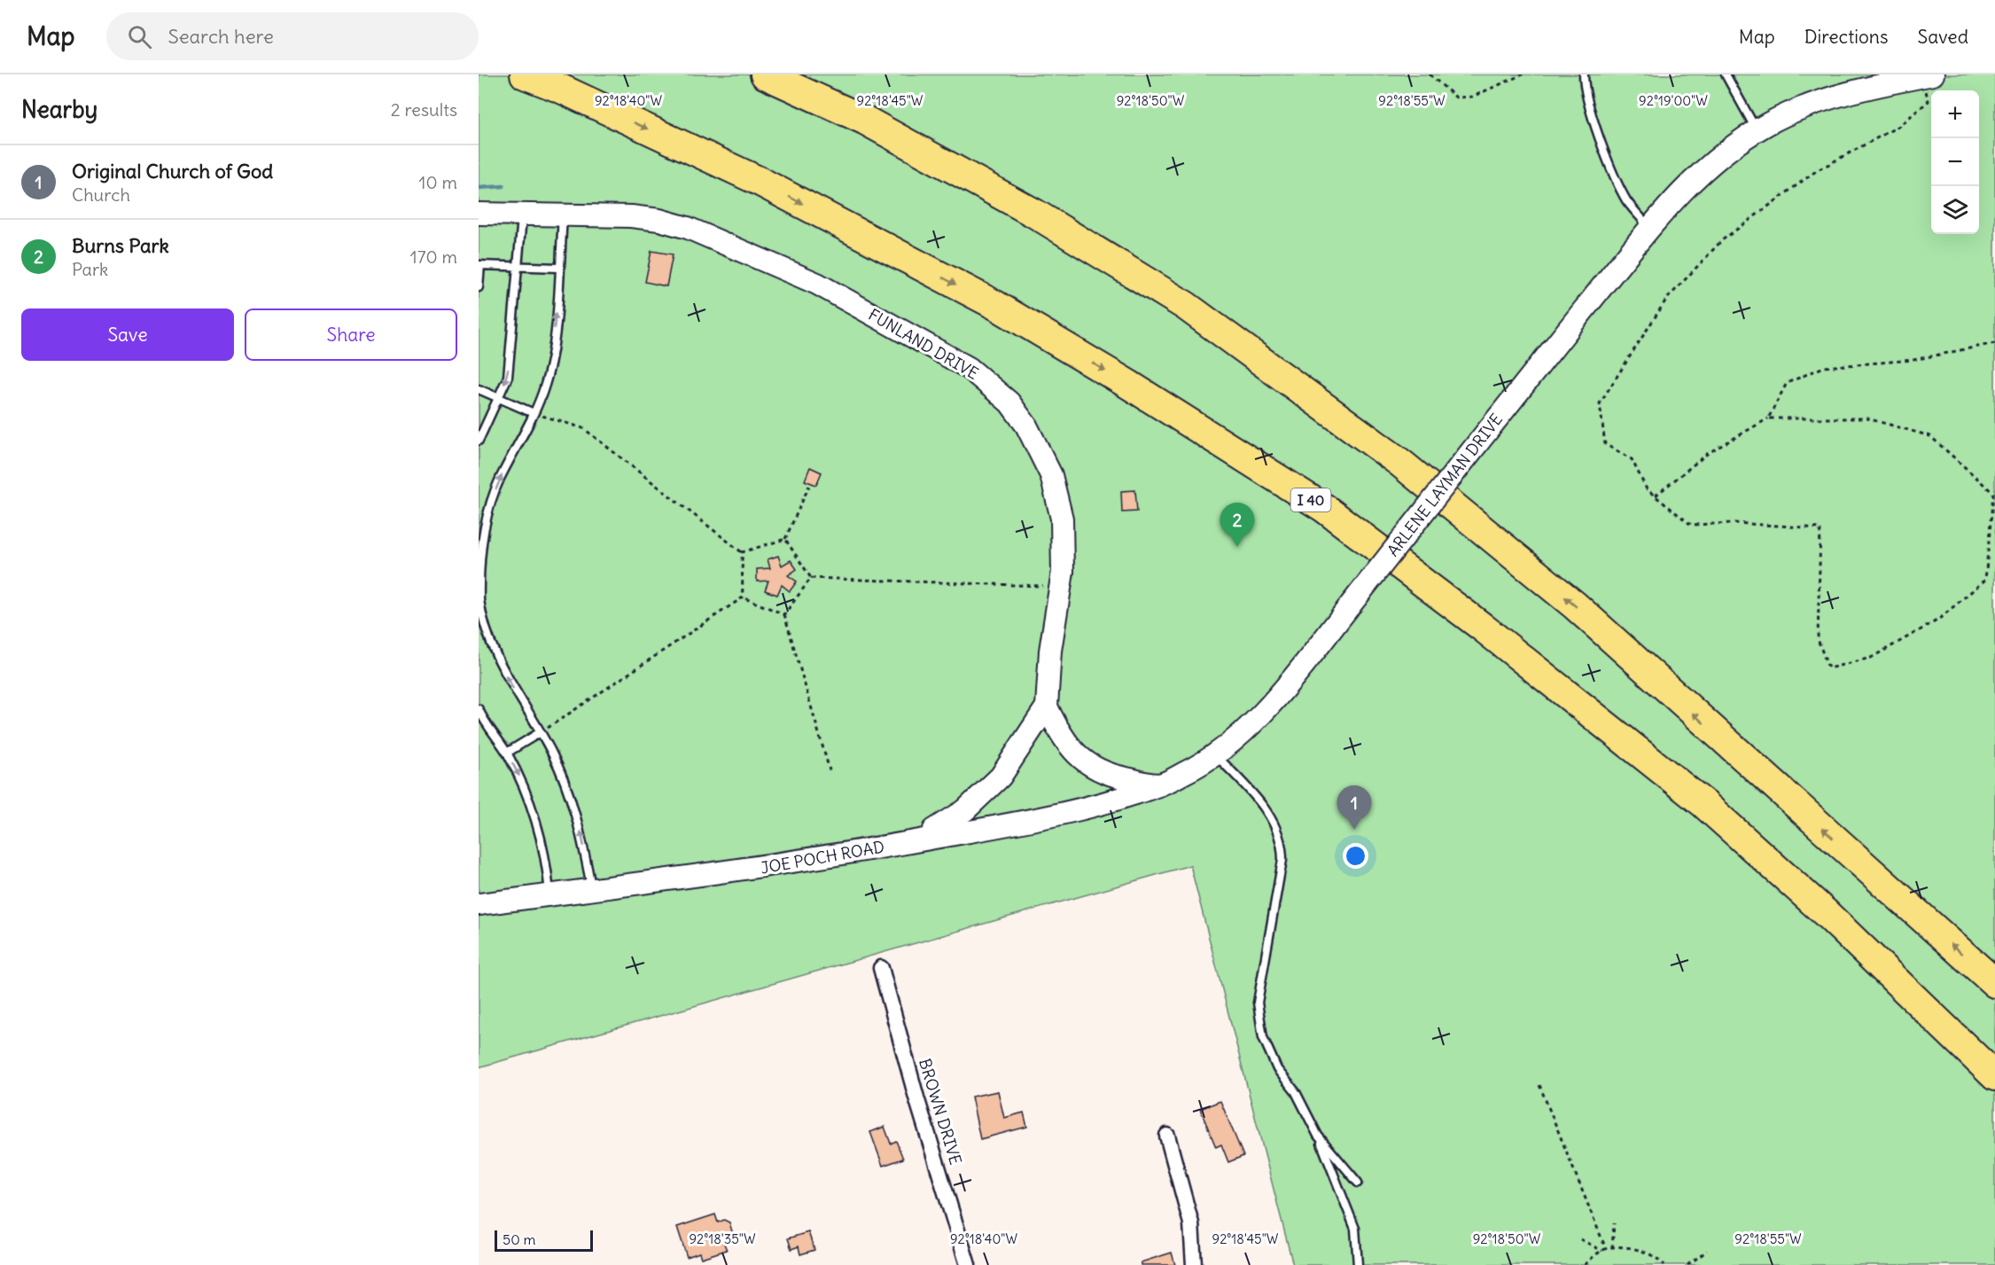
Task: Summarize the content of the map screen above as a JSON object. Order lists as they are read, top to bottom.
{
  "streets": {
    "highway": ["I 40"],
    "street": [
      "FUNLAND DRIVE",
      "ARLENE LAYMAN DRIVE",
      "JOE POCH ROAD",
      "BROWN DRIVE"
    ]
  },
  "crossings": [
    ["FUNLAND DRIVE", "JOE POCH ROAD"],
    ["ARLENE LAYMAN DRIVE", "JOE POCH ROAD"]
  ],
  "scale_bar": "50 m",
  "page": {
    "header": "Map",
    "search": "Search here",
    "nav": ["Map", "Directions", "Saved"],
    "heading": ["Nearby", "2 results"],
    "map_buttons": ["+", "−"],
    "list": [
      {
        "mark": "1",
        "name": "Original Church of God",
        "note": "Church",
        "value": "10 m"
      },
      {
        "mark": "2",
        "name": "Burns Park",
        "note": "Park",
        "value": "170 m"
      }
    ],
    "buttons": ["Save", "Share"],
    "pins": ["2", "1"],
    "scale": "50 m"
  },
  "coordinates": [
    "92°18'40\"W",
    "92°18'45\"W",
    "92°18'50\"W",
    "92°18'55\"W",
    "92°19'00\"W",
    "92°18'35\"W"
  ]
}
